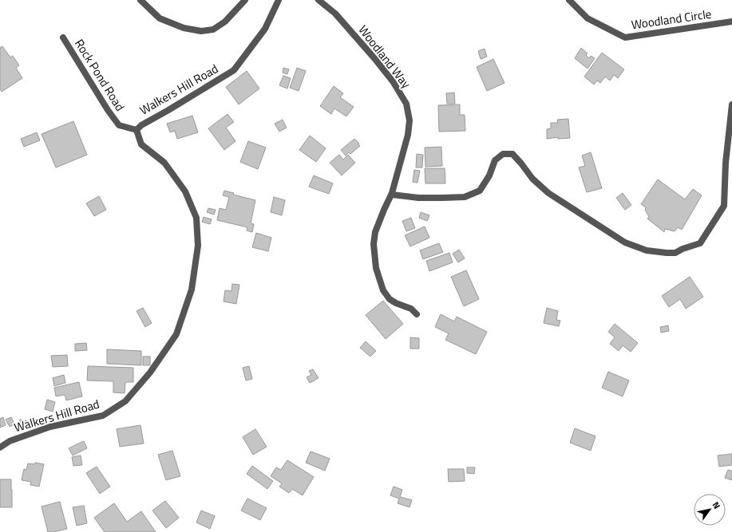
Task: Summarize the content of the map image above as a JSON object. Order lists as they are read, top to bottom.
{
  "streets": {
    "street": [
      "Woodland Circle",
      "Woodland Way",
      "Rock Pond Road",
      "Walkers Hill Road"
    ]
  },
  "crossings": [
    ["Rock Pond Road", "Walkers Hill Road"]
  ],
  "north": "top right"
}
